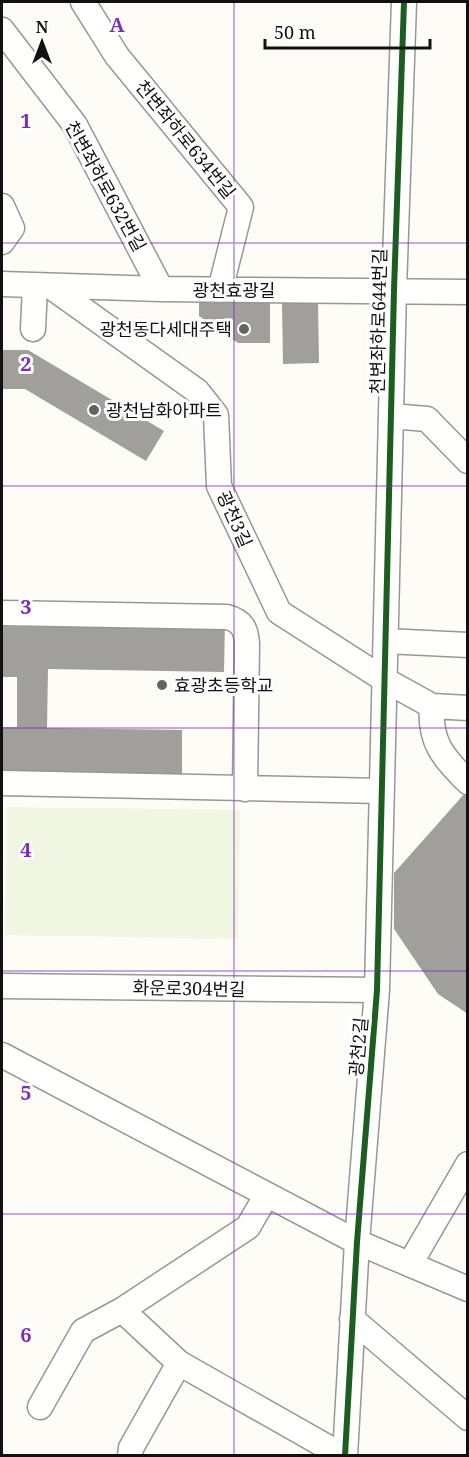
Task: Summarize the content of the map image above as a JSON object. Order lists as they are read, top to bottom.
{
  "streets": {
    "street": [
      "천변좌하로634번길",
      "천변좌하로632번길",
      "광천효광길",
      "천변좌하로644번길",
      "광천3길",
      "화운로304번길",
      "광천2길"
    ]
  },
  "crossings": [
    ["천변좌하로634번길", "광천효광길"],
    ["천변좌하로632번길", "광천효광길"],
    ["광천효광길", "천변좌하로644번길"],
    ["광천효광길", "광천3길"],
    ["천변좌하로644번길", "광천2길"],
    ["광천3길", "광천2길"],
    ["화운로304번길", "광천2길"]
  ],
  "places": ["광천동다세대주택", "광천남화아파트", "효광초등학교"],
  "scale_bar": "50 m",
  "north": "top",
  "grid": {
    "columns": ["A"],
    "rows": [
      "1",
      "2",
      "3",
      "4",
      "5",
      "6"
    ]
  }
}
